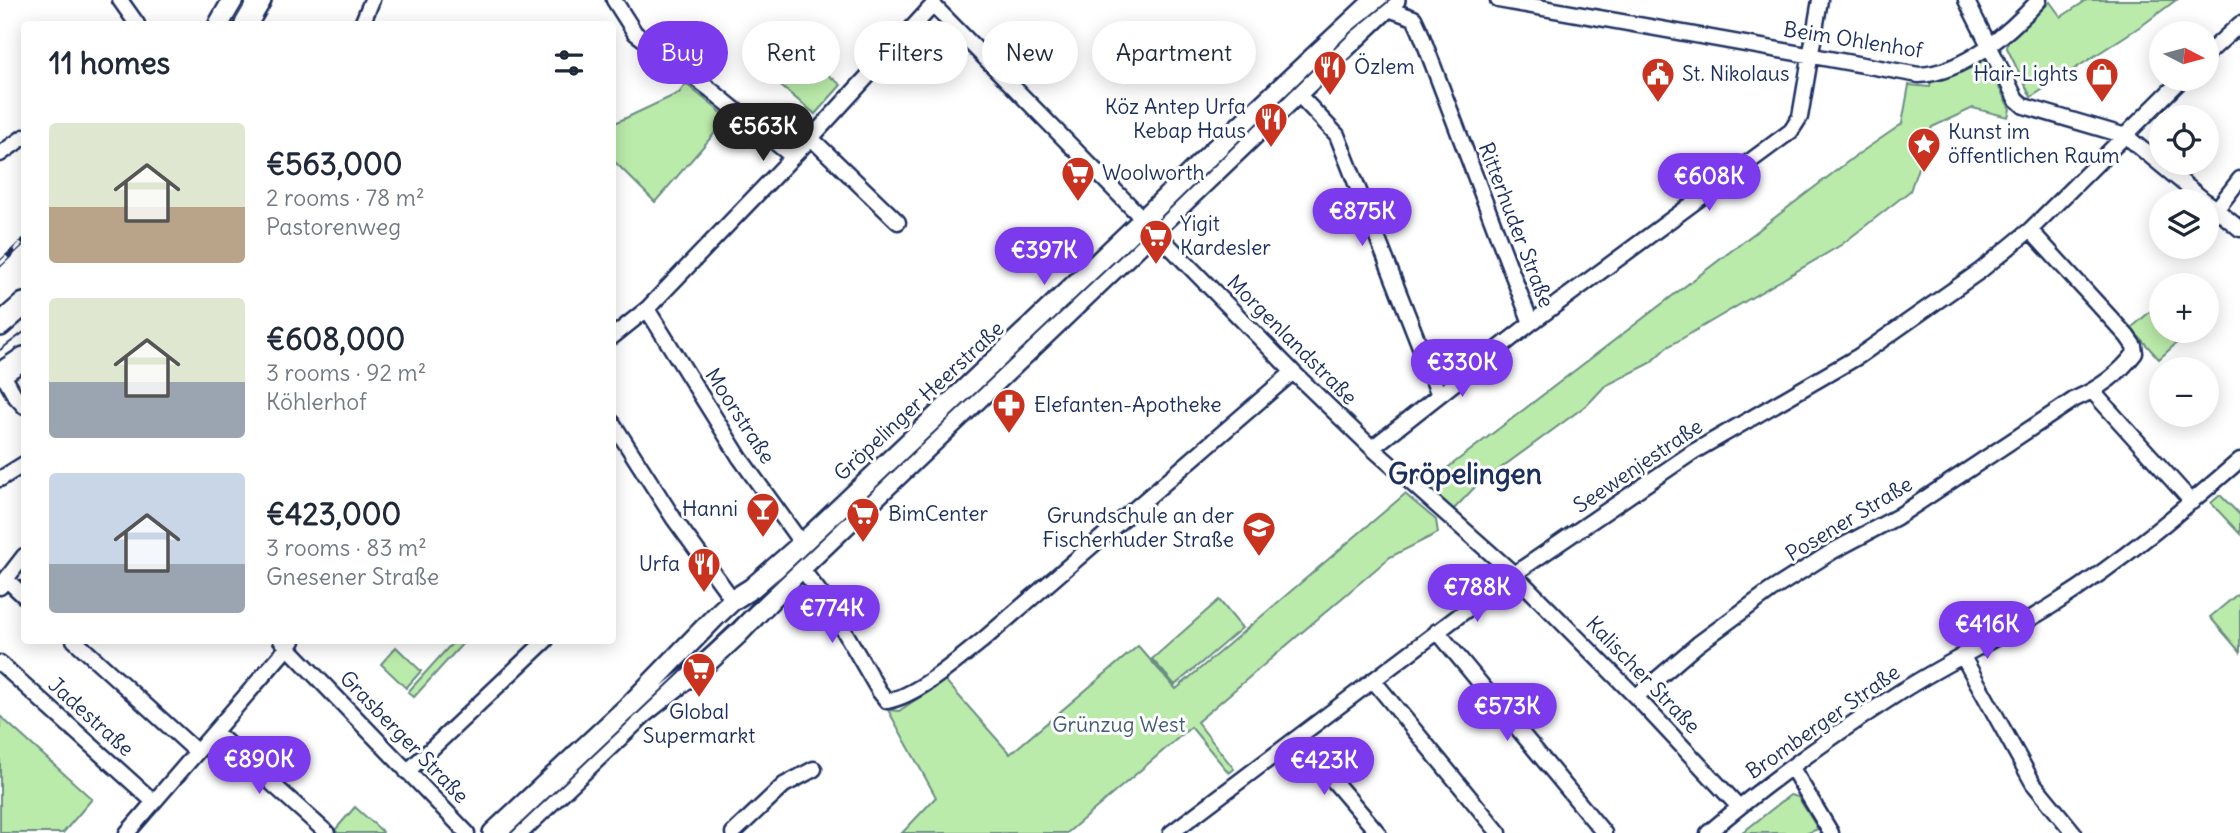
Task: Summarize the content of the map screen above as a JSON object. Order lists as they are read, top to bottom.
{
  "streets": {
    "main road": ["Gröpelinger Heerstraße"],
    "street": [
      "Beim Ohlenhof",
      "Ritterhuder Straße",
      "Morgenlandstraße",
      "Moorstraße",
      "Seewenjestraße",
      "Posener Straße",
      "Kalischer Straße",
      "Jadestraße",
      "Bromberger Straße",
      "Grasberger Straße"
    ]
  },
  "crossings": [
    ["Ritterhuder Straße", "Morgenlandstraße"],
    ["Ritterhuder Straße", "Gröpelinger Heerstraße"],
    ["Morgenlandstraße", "Gröpelinger Heerstraße"],
    ["Morgenlandstraße", "Seewenjestraße"],
    ["Morgenlandstraße", "Kalischer Straße"],
    ["Gröpelinger Heerstraße", "Moorstraße"],
    ["Seewenjestraße", "Posener Straße"],
    ["Seewenjestraße", "Kalischer Straße"],
    ["Posener Straße", "Kalischer Straße"],
    ["Kalischer Straße", "Bromberger Straße"]
  ],
  "districts": ["Gröpelingen"],
  "parks": ["Grünzug West"],
  "places": {
    "restaurant": ["Özlem", "Köz Antep Urfa Kebap Haus", "Urfa"],
    "public building": ["St. Nikolaus"],
    "shop": ["Hair-Lights"],
    "place": ["Kunst im öffentlichen Raum"],
    "supermarket": [
      "Woolworth",
      "Yigit Kardesler",
      "BimCenter",
      "Global Supermarkt"
    ],
    "pharmacy": ["Elefanten-Apotheke"],
    "bar": ["Hanni"],
    "school or university": ["Grundschule an der Fischerhuder Straße"]
  },
  "north": "right",
  "page": {
    "map_buttons": ["+", "−"],
    "chip": [
      "Buy",
      "Rent",
      "Filters",
      "New",
      "Apartment"
    ],
    "heading": "11 homes",
    "price": [
      "€563K",
      "€608K",
      "€875K",
      "€397K",
      "€330K",
      "€788K",
      "€774K",
      "€416K",
      "€573K",
      "€890K",
      "€423K"
    ],
    "list": [
      {
        "name": "€563,000",
        "note": "2 rooms · 78 m² · Pastorenweg"
      },
      {
        "name": "€608,000",
        "note": "3 rooms · 92 m² · Köhlerhof"
      },
      {
        "name": "€423,000",
        "note": "3 rooms · 83 m² · Gnesener Straße"
      }
    ]
  }
}
